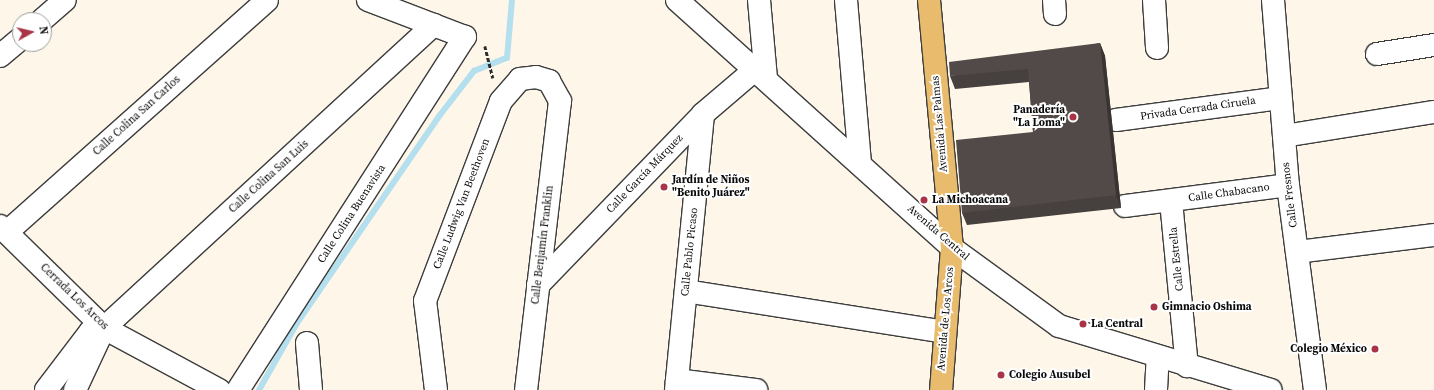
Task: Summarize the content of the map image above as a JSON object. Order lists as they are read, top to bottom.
{
  "streets": {
    "main road": ["Avenida Las Palmas", "Avenida de Los Arcos"],
    "street": [
      "Privada Cerrada Ciruela",
      "Calle Colina San Carlos",
      "Calle García Márquez",
      "Calle Colina San Luis",
      "Calle Chabacano",
      "Calle Fresnos",
      "Calle Ludwig Van Beethoven",
      "Calle Colina Buenavista",
      "Avenida Central",
      "Calle Benjamín Franklin",
      "Calle Pablo Picaso",
      "Calle Estrella",
      "Cerrada Los Arcos"
    ]
  },
  "crossings": [
    ["Privada Cerrada Ciruela", "Calle Fresnos"],
    ["Calle Colina San Carlos", "Cerrada Los Arcos"],
    ["Avenida Las Palmas", "Avenida Central"],
    ["Avenida Las Palmas", "Avenida de Los Arcos"],
    ["Calle García Márquez", "Avenida Central"],
    ["Calle García Márquez", "Calle Benjamín Franklin"],
    ["Calle García Márquez", "Calle Pablo Picaso"],
    ["Calle Colina San Luis", "Calle Colina Buenavista"],
    ["Calle Colina San Luis", "Cerrada Los Arcos"],
    ["Calle Chabacano", "Calle Fresnos"],
    ["Calle Chabacano", "Calle Estrella"],
    ["Calle Ludwig Van Beethoven", "Calle Benjamín Franklin"],
    ["Avenida Central", "Calle Estrella"],
    ["Avenida Central", "Avenida de Los Arcos"]
  ],
  "places": [
    "Panadería \"La Loma\"",
    "Jardín de Niños \"Benito Juárez\"",
    "La Michoacana",
    "Gimnacio Oshima",
    "La Central",
    "Colegio México",
    "Colegio Ausubel"
  ],
  "north": "right"
}
